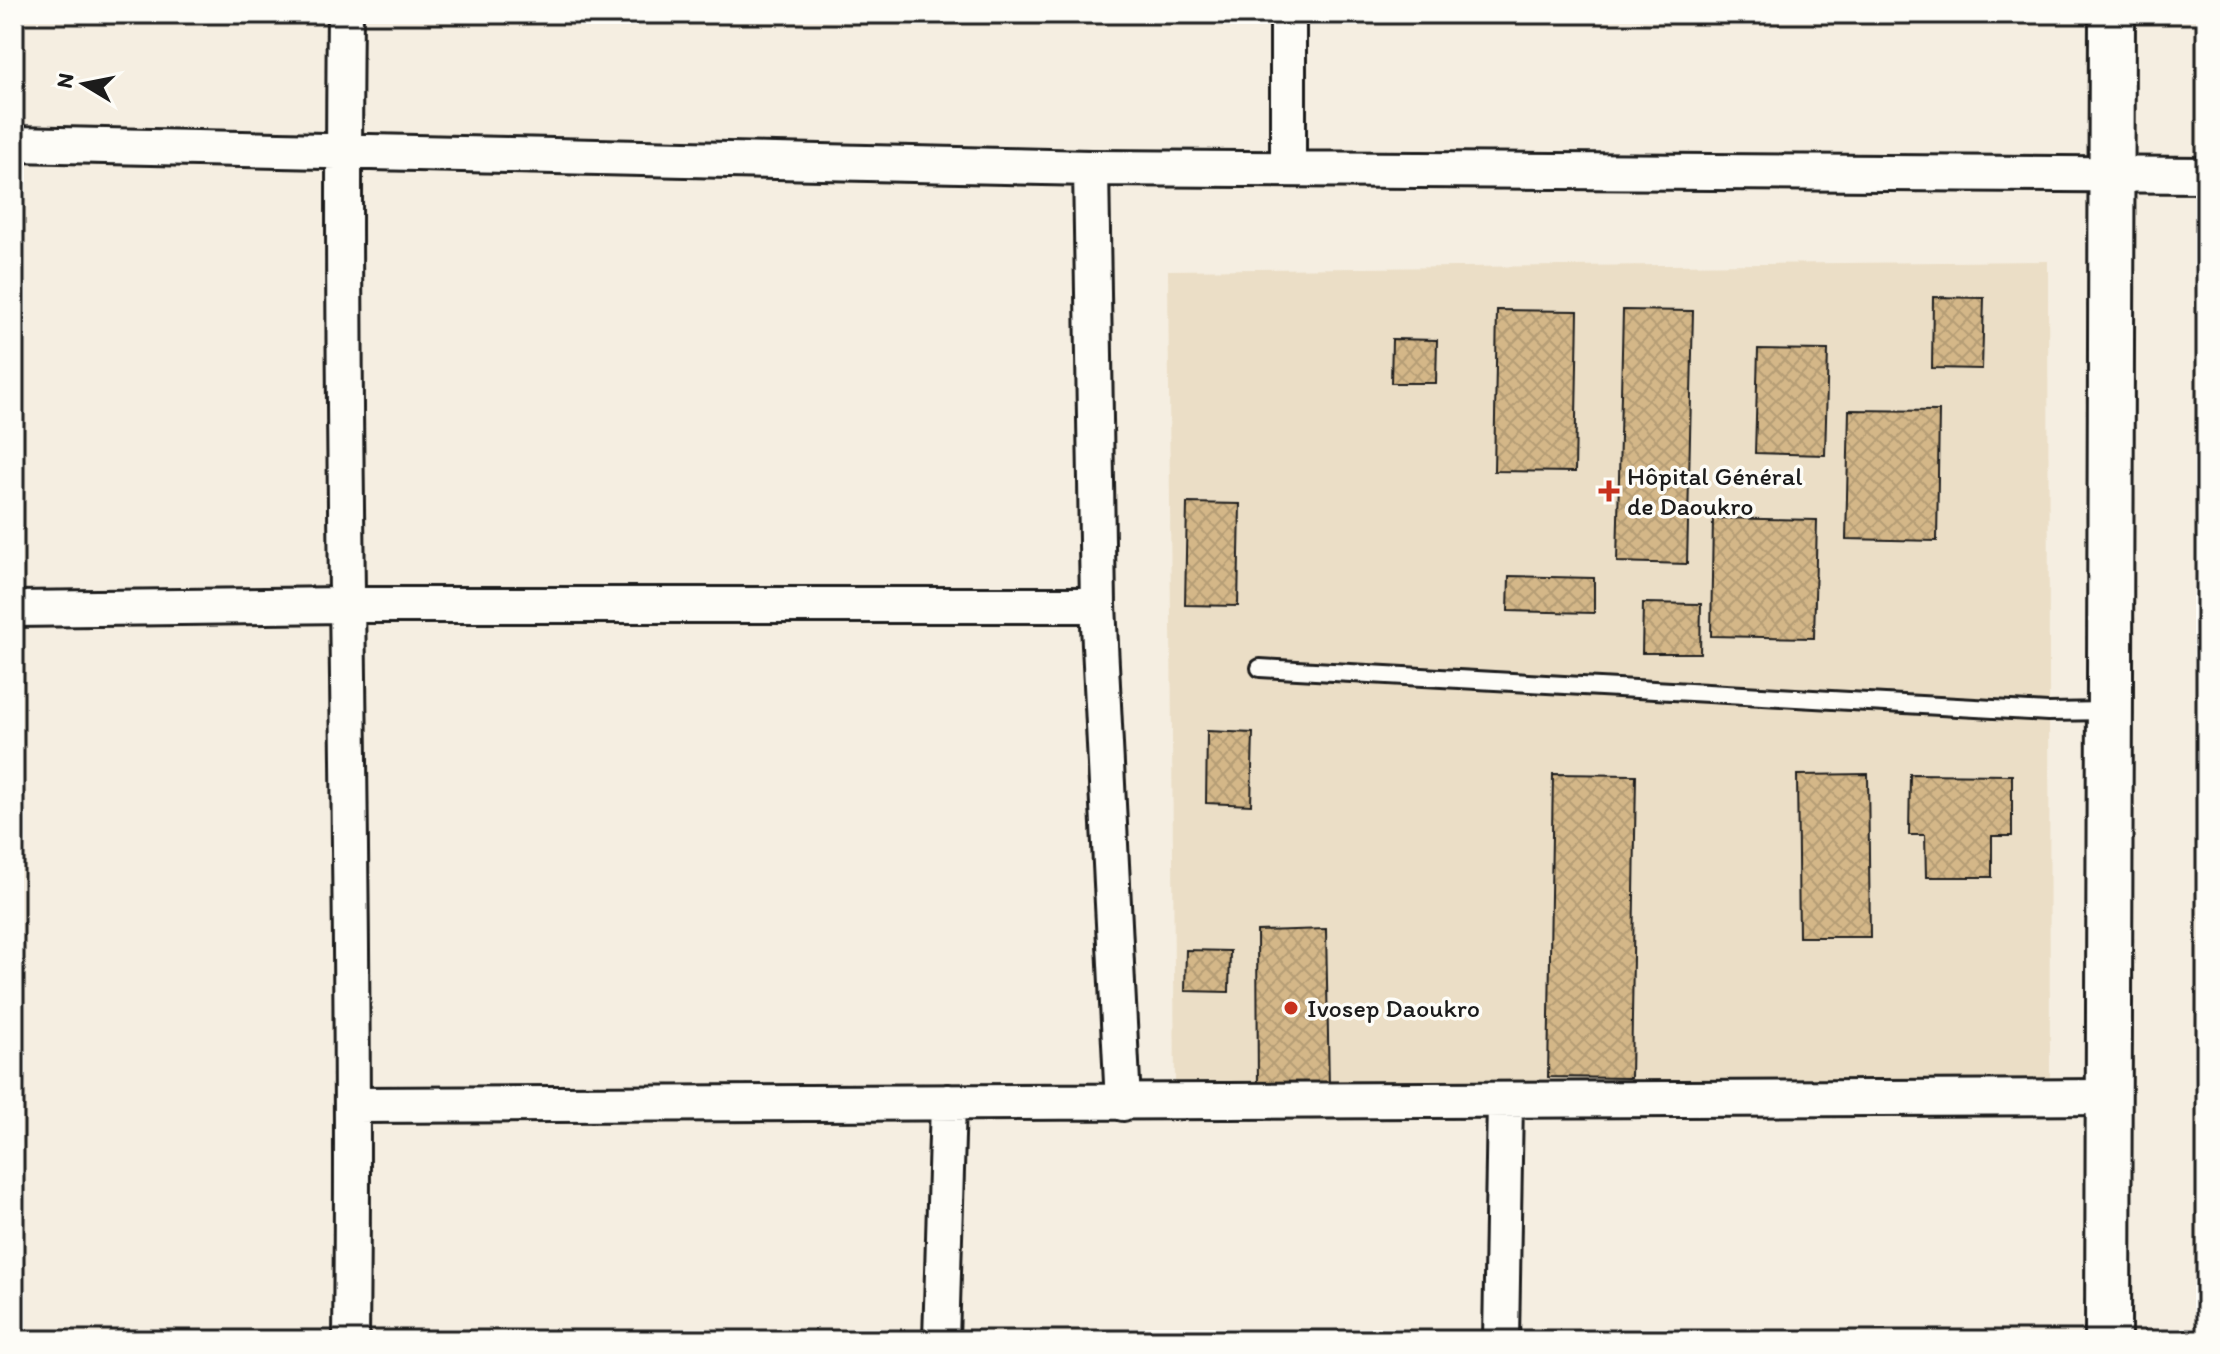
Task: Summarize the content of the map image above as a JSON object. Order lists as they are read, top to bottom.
{
  "places": {
    "health": ["Hôpital Général de Daoukro"],
    "other": ["Ivosep Daoukro"]
  },
  "north": "left"
}
